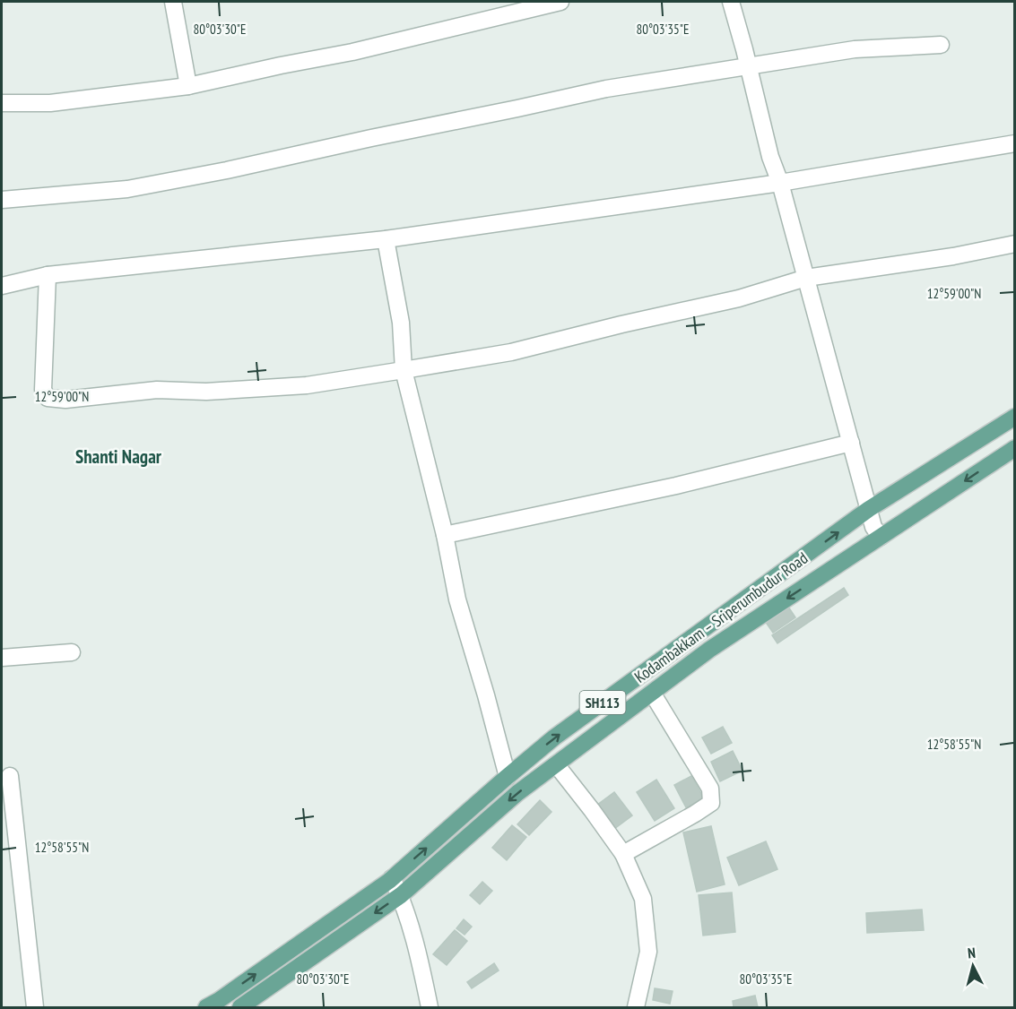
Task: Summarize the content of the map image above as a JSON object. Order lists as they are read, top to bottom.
{
  "streets": {
    "main road": ["Kodambakkam – Sriperumbudur Road", "SH113"]
  },
  "districts": ["Shanti Nagar"],
  "north": "top",
  "coordinates": [
    "80°03'30\"E",
    "80°03'35\"E",
    "12°59'00\"N",
    "12°58'55\"N"
  ]
}
